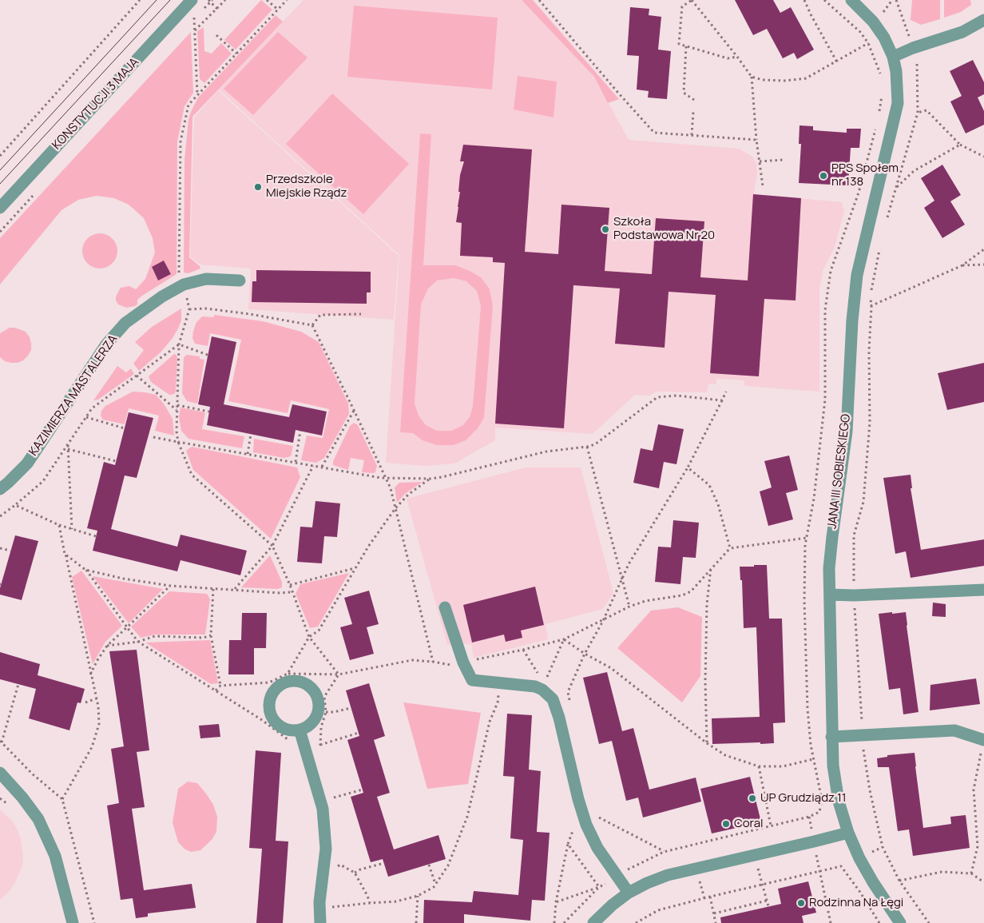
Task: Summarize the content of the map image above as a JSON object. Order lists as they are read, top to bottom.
{
  "streets": {
    "street": ["KONSTYTUCJI 3 MAJA", "KAZIMIERZA MASTALERZA", "JANA III SOBIESKIEGO"]
  },
  "places": [
    "PPS Społem nr 138",
    "Przedszkole Miejskie Rządz",
    "Szkoła Podstawowa Nr 20",
    "UP Grudziądz 11",
    "Coral",
    "Rodzinna Na Łęgi"
  ]
}
